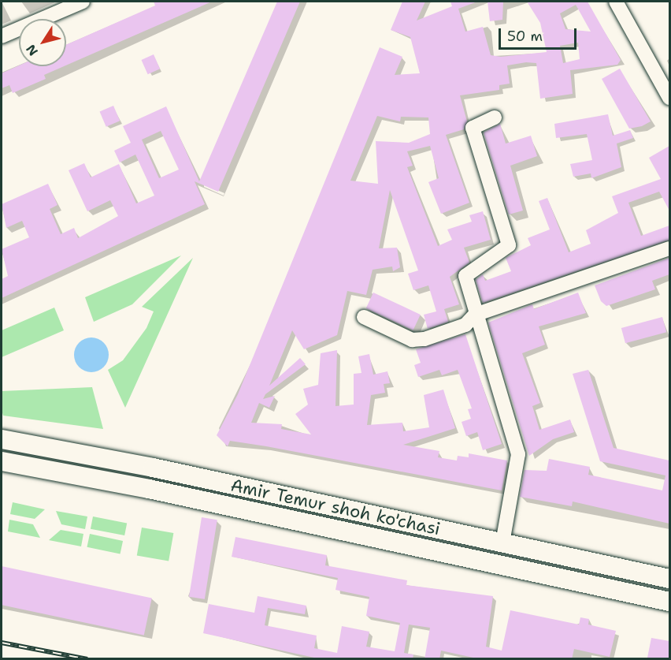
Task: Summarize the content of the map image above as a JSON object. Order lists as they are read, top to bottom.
{
  "streets": {
    "main road": ["Amir Temur shoh ko'chasi"]
  },
  "scale_bar": "50 m",
  "north": "bottom left"
}
